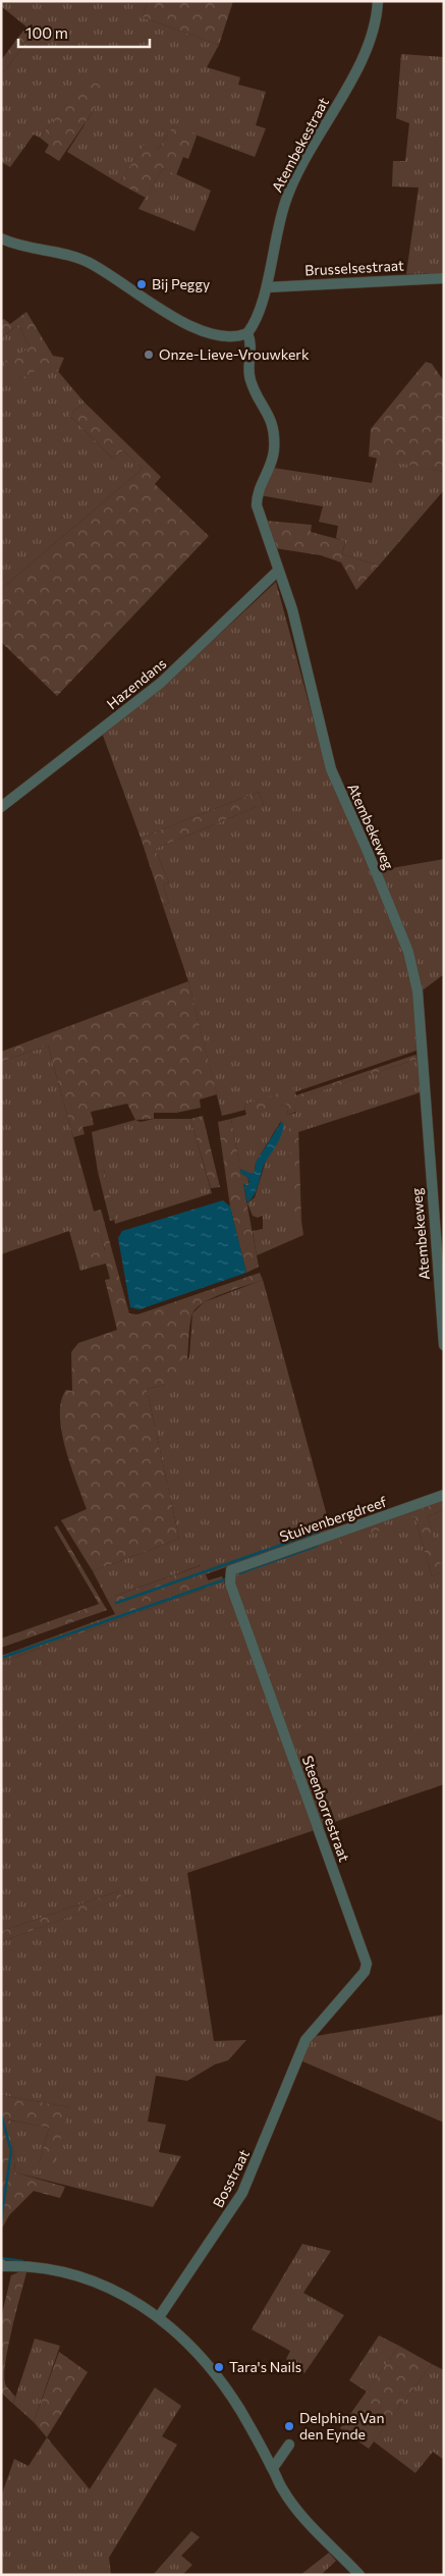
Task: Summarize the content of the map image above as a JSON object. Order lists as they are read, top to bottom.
{
  "streets": {
    "street": [
      "Atembekestraat",
      "Brusselsestraat",
      "Hazendans",
      "Atembekeweg",
      "Stuivenbergdreef",
      "Steenborrestraat",
      "Bosstraat"
    ]
  },
  "crossings": [
    ["Atembekestraat", "Brusselsestraat"],
    ["Atembekestraat", "Atembekeweg"],
    ["Hazendans", "Atembekeweg"],
    ["Stuivenbergdreef", "Steenborrestraat"],
    ["Steenborrestraat", "Bosstraat"]
  ],
  "places": [
    "Bij Peggy",
    "Onze-Lieve-Vrouwkerk",
    "Tara's Nails",
    "Delphine Van den Eynde"
  ],
  "scale_bar": "100 m"
}
